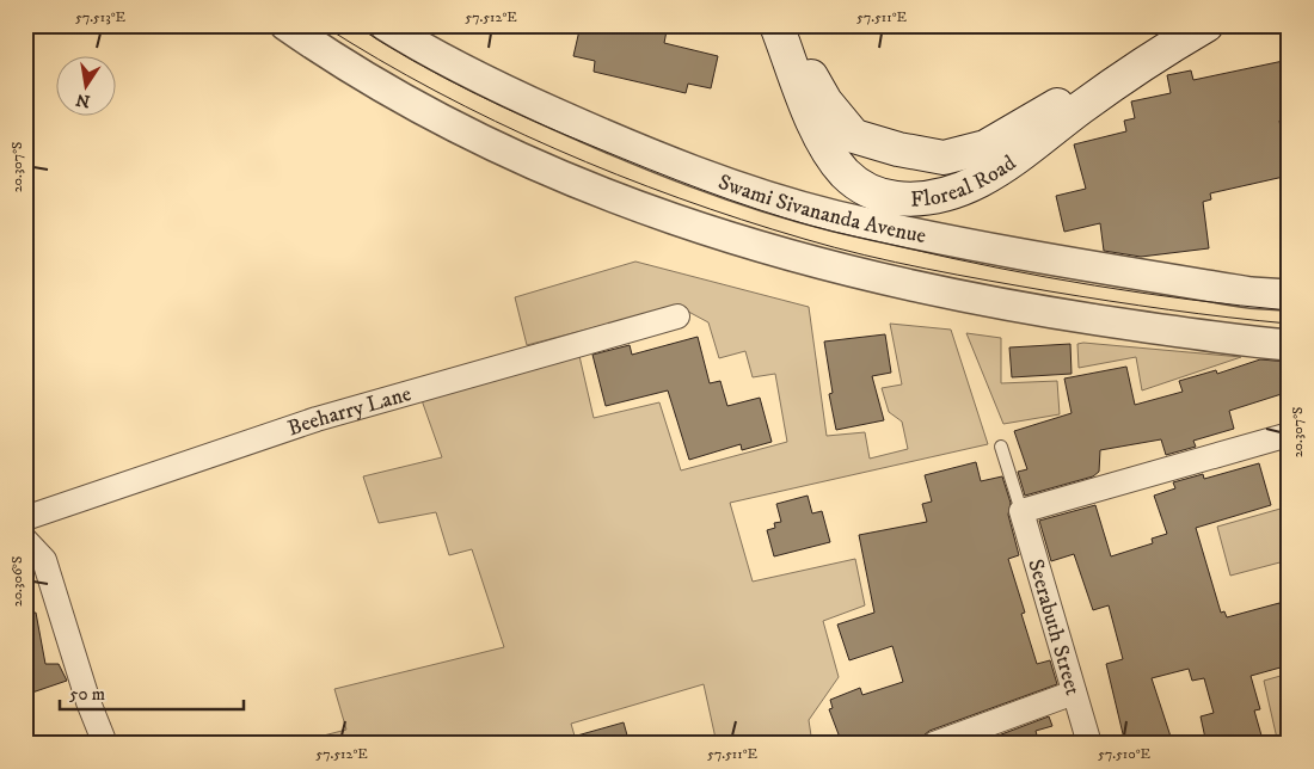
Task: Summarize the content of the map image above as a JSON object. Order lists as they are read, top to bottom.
{
  "streets": {
    "main road": ["Floreal Road"],
    "street": ["Swami Sivananda Avenue", "Beeharry Lane", "Seerabuth Street"]
  },
  "scale_bar": "50 m",
  "north": "bottom",
  "coordinates": [
    "57.513°E",
    "57.512°E",
    "57.511°E",
    "20.307°S",
    "20.306°S",
    "57.510°E"
  ]
}
